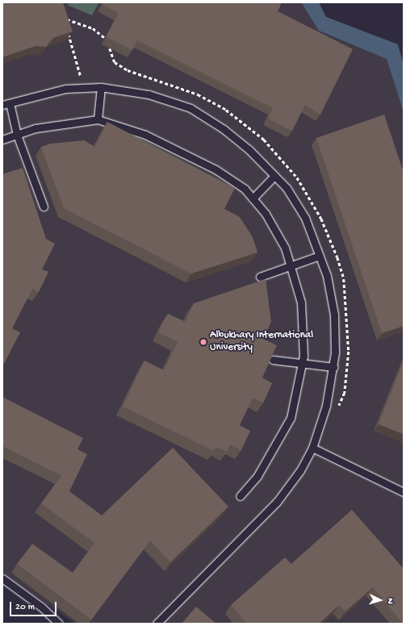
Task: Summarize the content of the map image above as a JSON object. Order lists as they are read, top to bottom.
{
  "places": ["Albukhary International University"],
  "scale_bar": "20 m",
  "north": "right"
}
